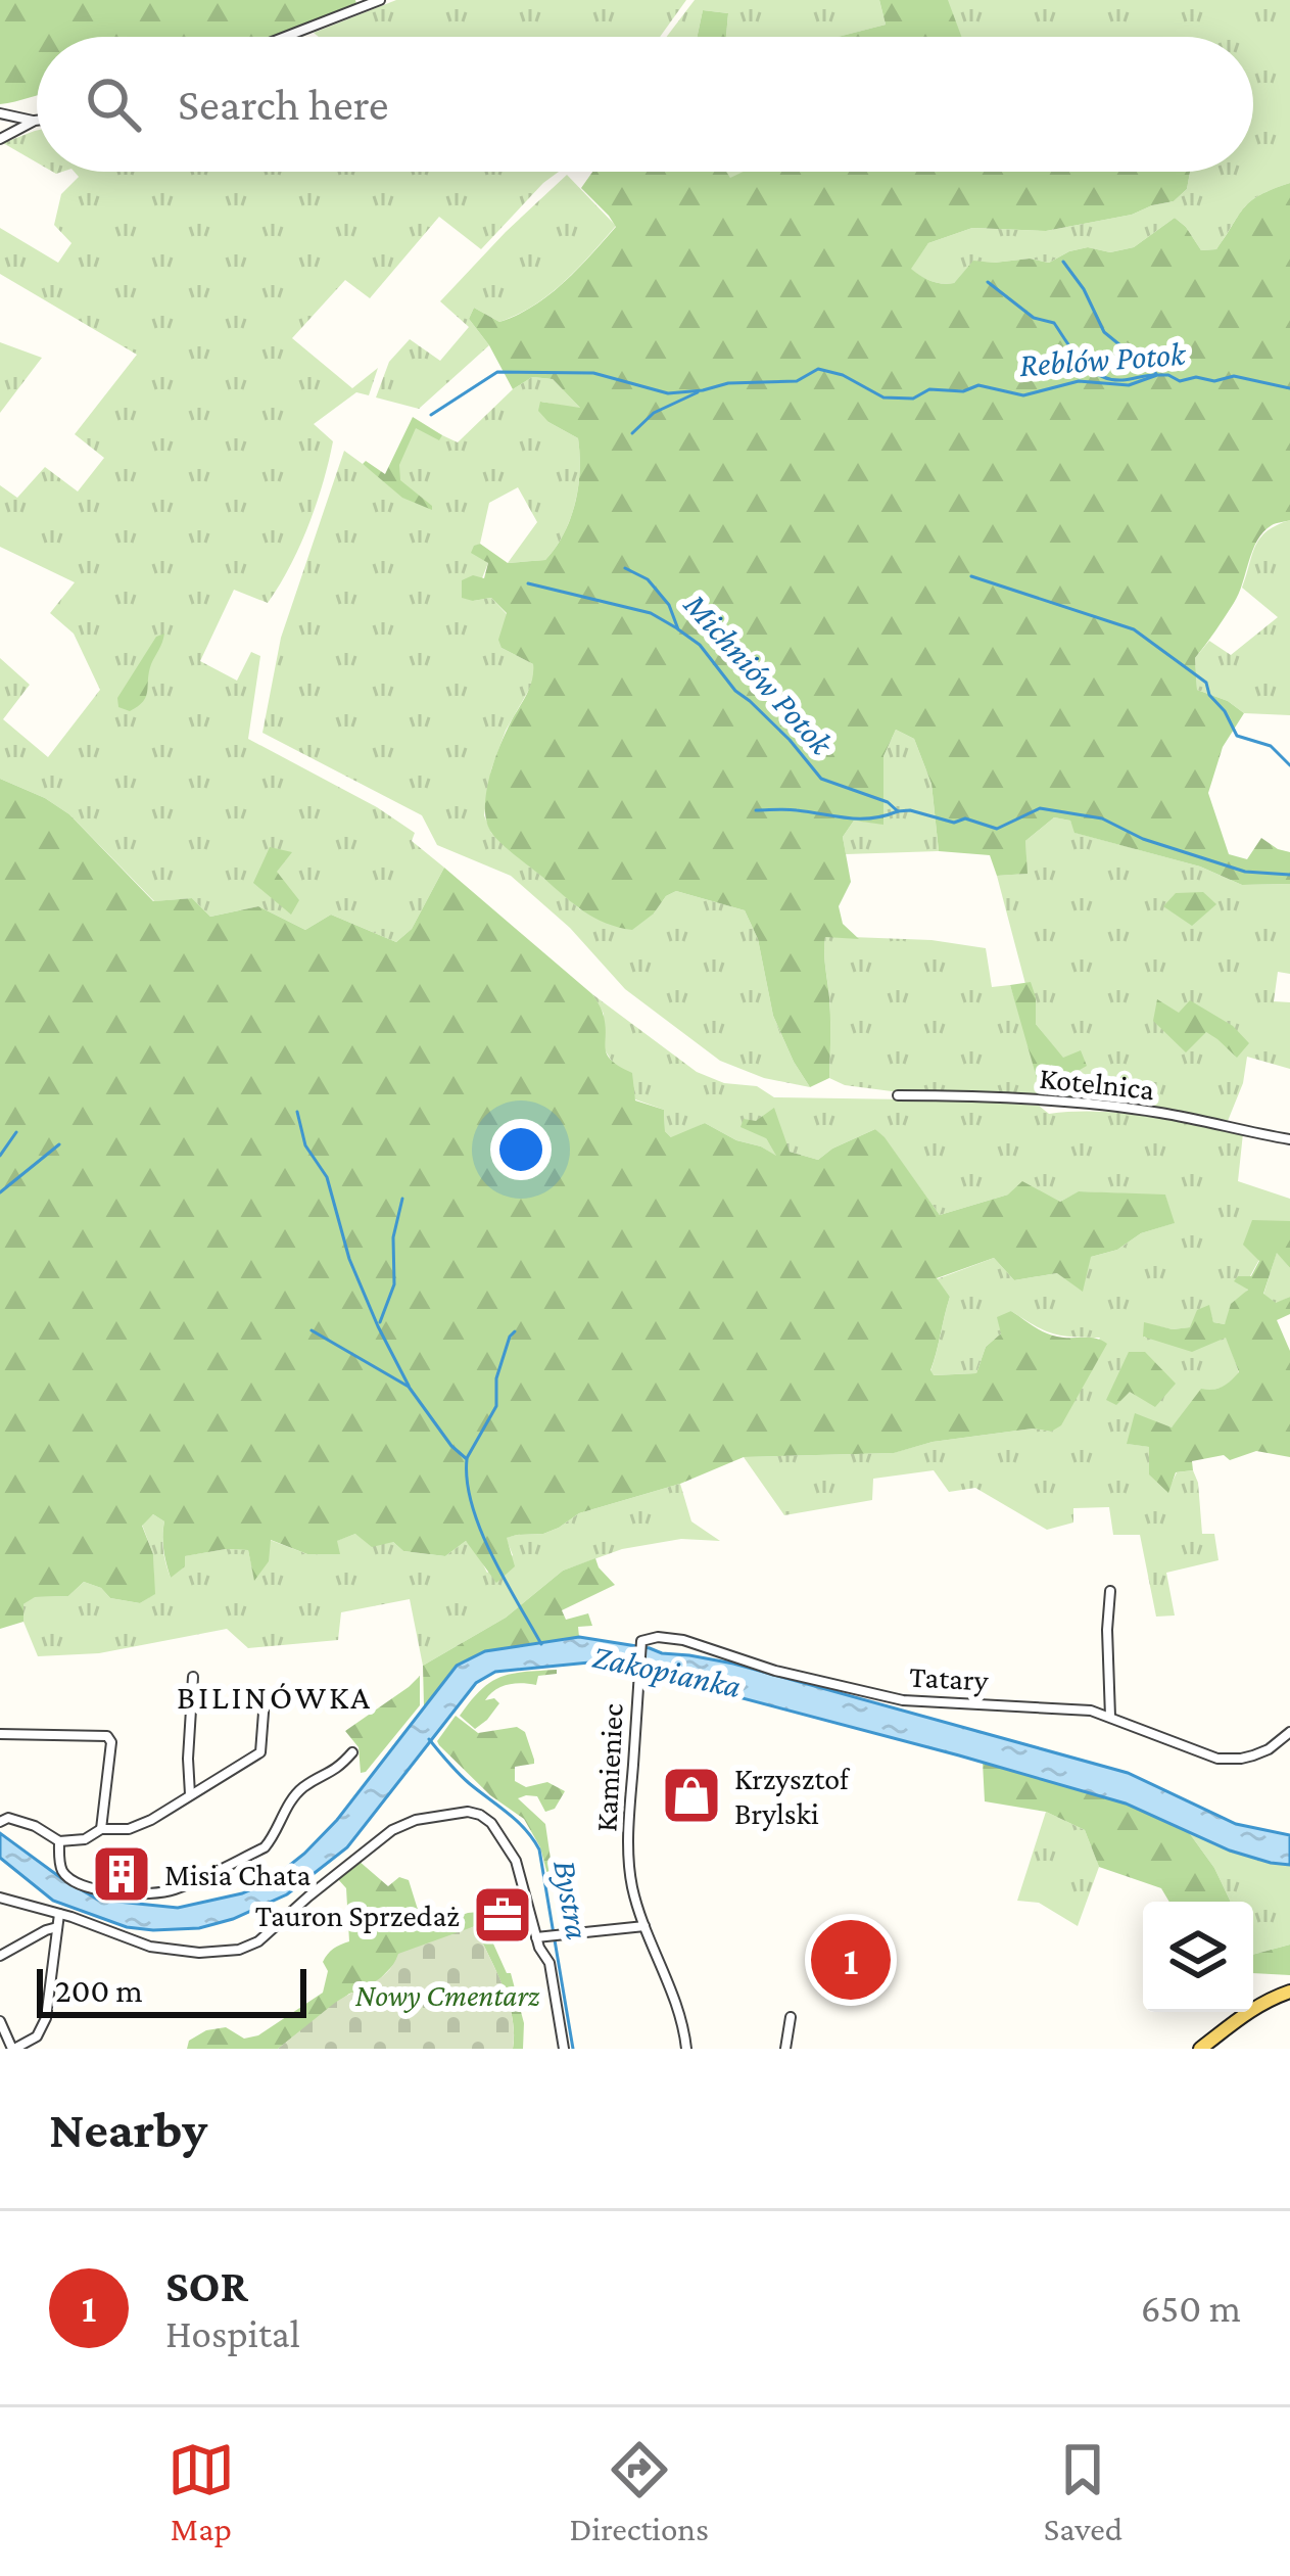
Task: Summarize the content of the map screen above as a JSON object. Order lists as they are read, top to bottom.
{
  "streets": {
    "street": ["Kotelnica", "Tatary", "Kamieniec"]
  },
  "crossings": [
    ["Tatary", "Kamieniec"]
  ],
  "districts": ["BILINÓWKA"],
  "water": [
    "Reblów Potok",
    "Michniów Potok",
    "Zakopianka",
    "Bystra"
  ],
  "parks": ["Nowy Cmentarz"],
  "places": {
    "shop": ["Krzysztof Brylski"],
    "building": ["Misia Chata"],
    "office": ["Tauron Sprzedaż"]
  },
  "scale_bar": "200 m",
  "page": {
    "search": "Search here",
    "pins": "1",
    "scale": "200 m",
    "heading": "Nearby",
    "list": [
      {
        "mark": "1",
        "name": "SOR",
        "note": "Hospital",
        "value": "650 m"
      }
    ],
    "nav": ["Map", "Directions", "Saved"]
  }
}
